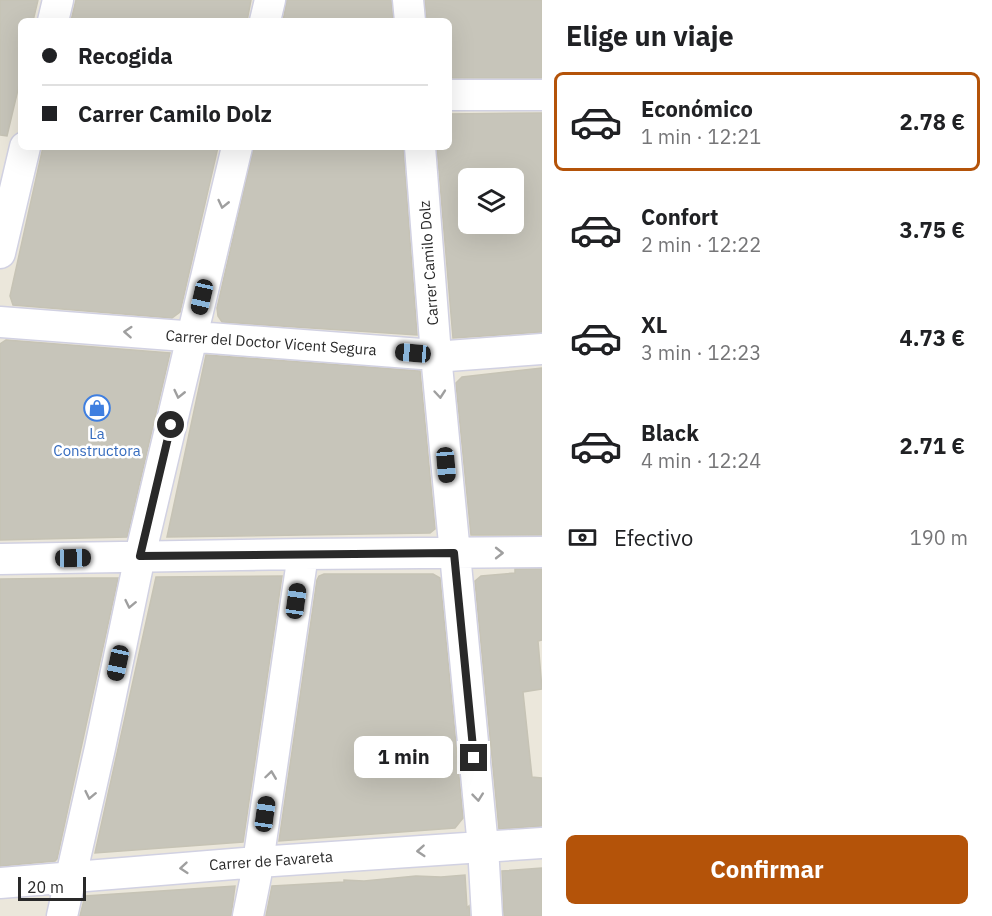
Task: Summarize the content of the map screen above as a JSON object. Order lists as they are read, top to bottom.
{
  "streets": {
    "street": ["Carrer Camilo Dolz", "Carrer del Doctor Vicent Segura", "Carrer de Favareta"]
  },
  "crossings": [
    ["Carrer Camilo Dolz", "Carrer del Doctor Vicent Segura"],
    ["Carrer Camilo Dolz", "Carrer de Favareta"]
  ],
  "one_way": ["Carrer de Favareta"],
  "places": {
    "shop": ["La Constructora"]
  },
  "scale_bar": "20 m",
  "page": {
    "heading": "Elige un viaje",
    "banner": ["Recogida", "Carrer Camilo Dolz"],
    "list": [
      {
        "name": "Económico",
        "note": "1 min · 12:21",
        "value": "2.78 €"
      },
      {
        "name": "Confort",
        "note": "2 min · 12:22",
        "value": "3.75 €"
      },
      {
        "name": "XL",
        "note": "3 min · 12:23",
        "value": "4.73 €"
      },
      {
        "name": "Black",
        "note": "4 min · 12:24",
        "value": "2.71 €"
      }
    ],
    "pay": ["Efectivo", "190 m"],
    "bubble": "1 min",
    "buttons": "Confirmar",
    "scale": "20 m"
  }
}
